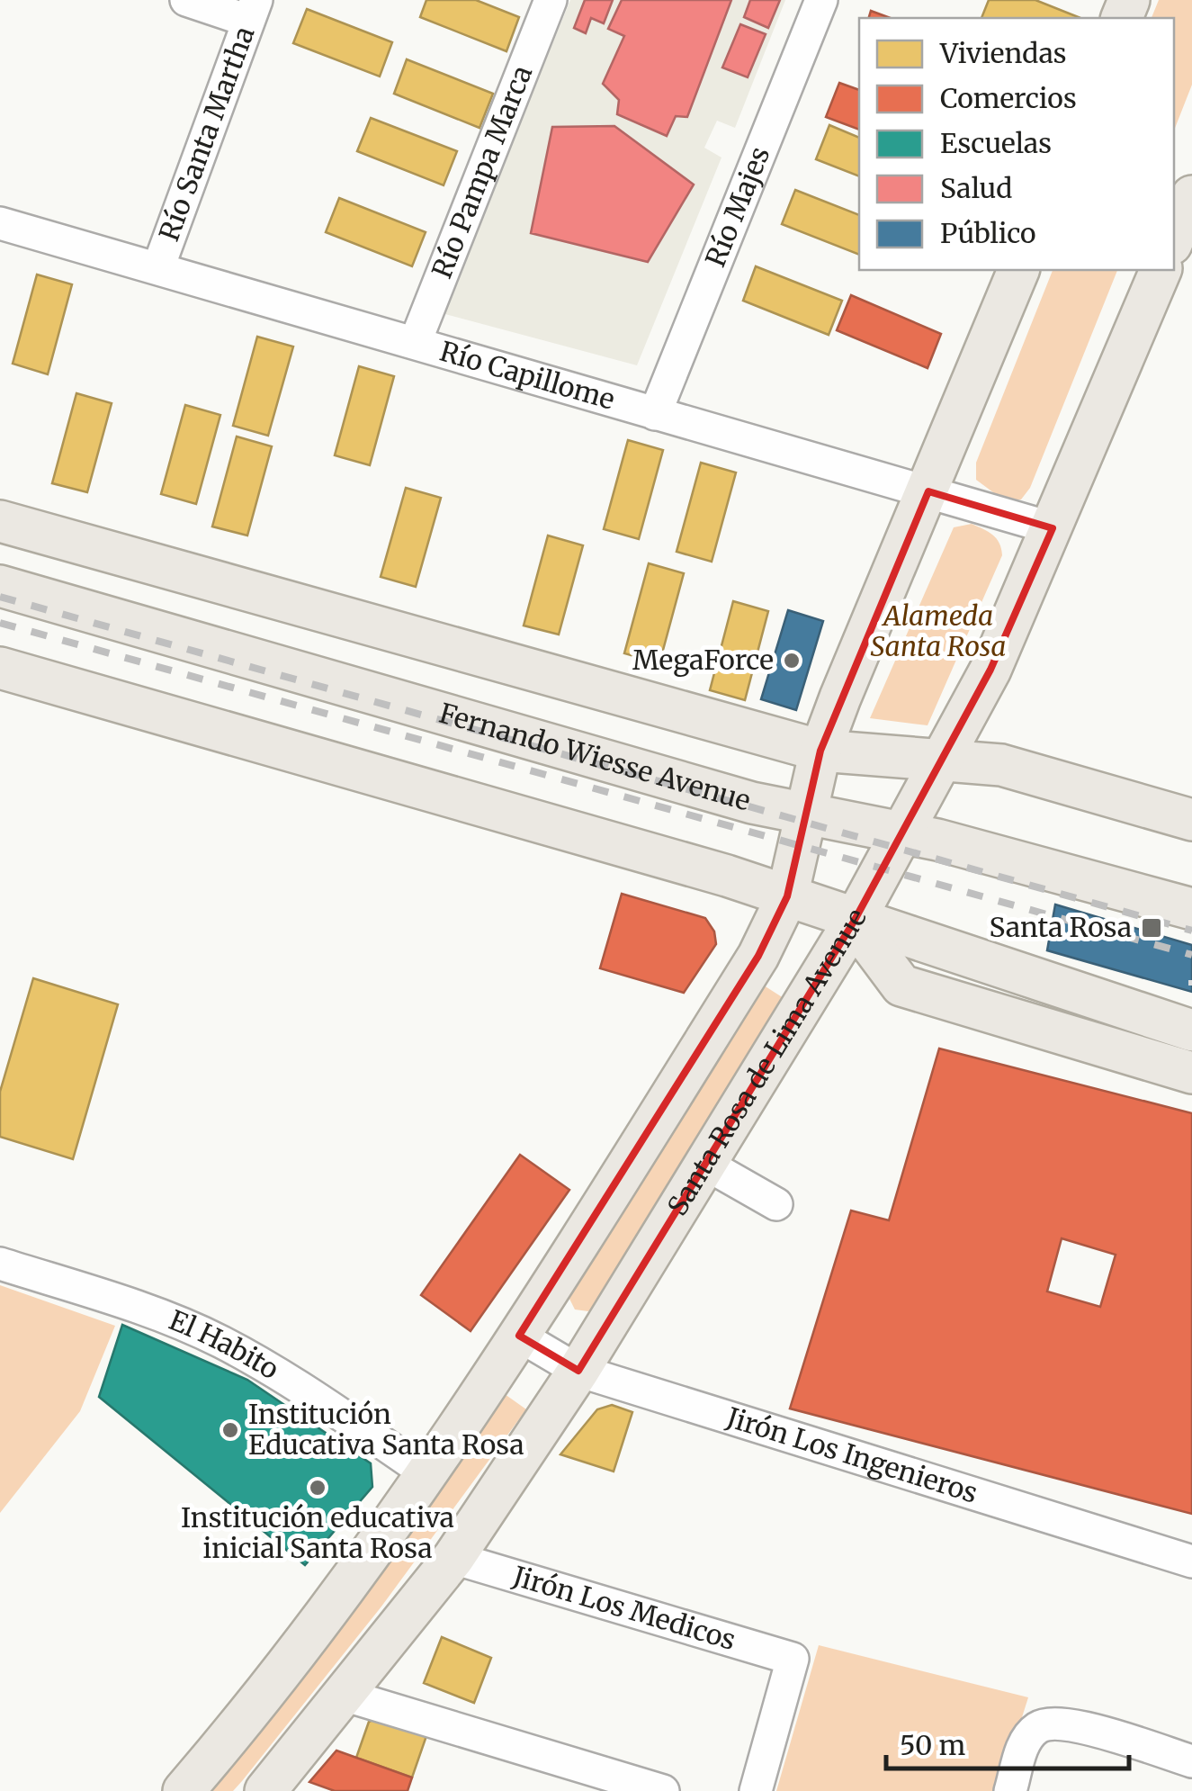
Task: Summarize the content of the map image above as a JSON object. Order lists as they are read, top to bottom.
{
  "streets": {
    "main road": ["Fernando Wiesse Avenue", "Santa Rosa de Lima Avenue"],
    "street": [
      "Río Santa Martha",
      "Río Pampa Marca",
      "Río Majes",
      "Río Capillome",
      "El Habito",
      "Jirón Los Ingenieros",
      "Jirón Los Medicos"
    ]
  },
  "crossings": [
    ["Río Santa Martha", "Río Capillome"],
    ["Río Pampa Marca", "Río Capillome"],
    ["Río Majes", "Río Capillome"],
    ["Río Capillome", "Santa Rosa de Lima Avenue"],
    ["Fernando Wiesse Avenue", "Santa Rosa de Lima Avenue"],
    ["Santa Rosa de Lima Avenue", "Jirón Los Ingenieros"],
    ["Santa Rosa de Lima Avenue", "Jirón Los Medicos"]
  ],
  "parks": ["Alameda Santa Rosa"],
  "places": {
    "other": ["MegaForce", "Institución Educativa Santa Rosa", "Institución educativa inicial Santa Rosa"],
    "transit": ["Santa Rosa"]
  },
  "legend": [
    "Viviendas",
    "Comercios",
    "Escuelas",
    "Salud",
    "Público"
  ],
  "scale_bar": "50 m"
}
